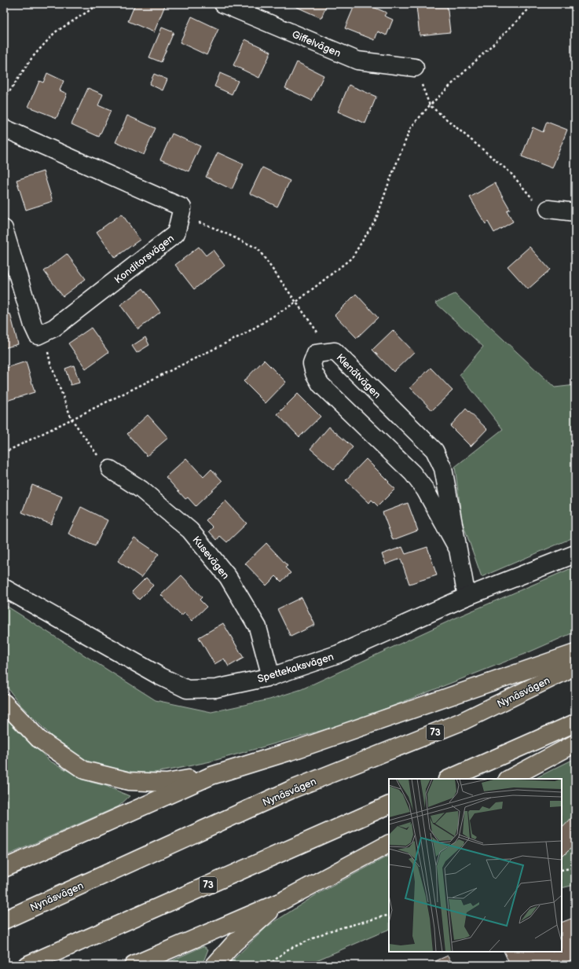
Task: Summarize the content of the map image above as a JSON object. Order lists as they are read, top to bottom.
{
  "streets": {
    "highway": ["Nynäsvägen", "73"],
    "street": [
      "Giffelvägen",
      "Konditorsvägen",
      "Klenätvägen",
      "Kusevägen",
      "Spettekaksvägen"
    ]
  },
  "crossings": [
    ["Klenätvägen", "Spettekaksvägen"],
    ["Kusevägen", "Spettekaksvägen"]
  ]
}
